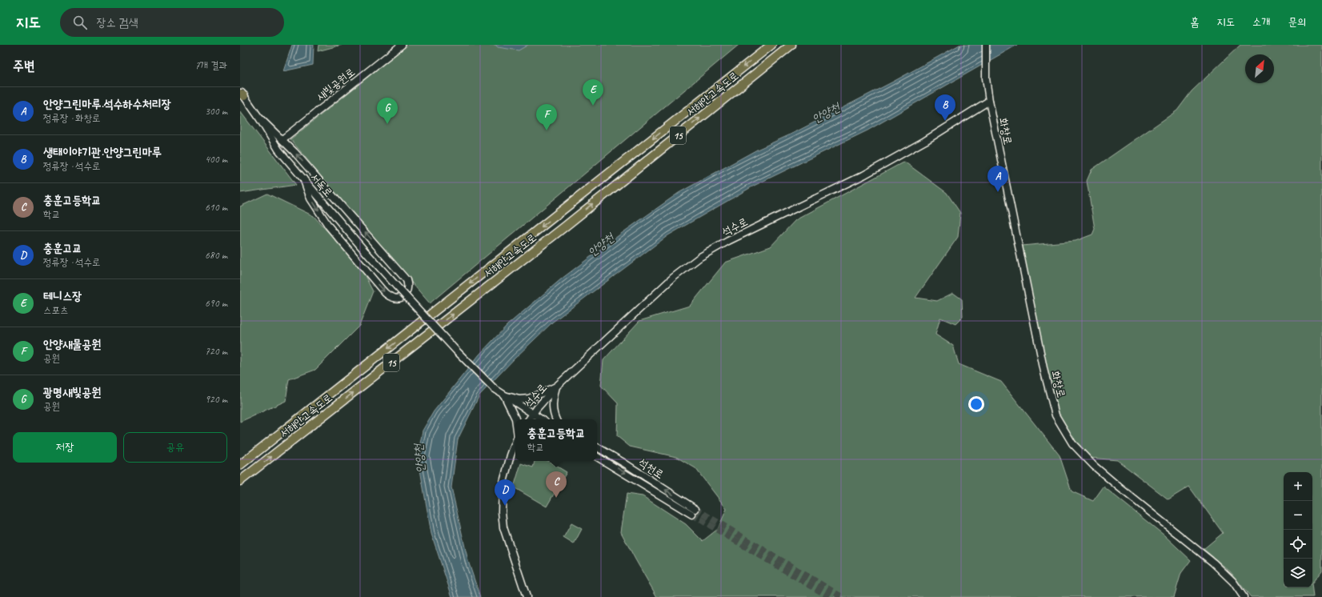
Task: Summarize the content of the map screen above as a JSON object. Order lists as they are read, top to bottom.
{
  "streets": {
    "highway": ["서해안고속도로", "15"],
    "street": [
      "새빛공원로",
      "화창로",
      "서독로",
      "석수로",
      "석천로"
    ]
  },
  "crossings": [
    ["화창로", "석수로"]
  ],
  "water": ["안양천"],
  "north": "top right",
  "page": {
    "header": "지도",
    "search": "장소 검색",
    "nav": [
      "홈",
      "지도",
      "소개",
      "문의"
    ],
    "heading": ["주변", "7개 결과"],
    "pins": [
      "E",
      "B",
      "G",
      "F",
      "A",
      "C",
      "D"
    ],
    "list": [
      {
        "mark": "A",
        "name": "안양그린마루.석수하수처리장",
        "note": "정류장 · 화창로",
        "value": "300 m"
      },
      {
        "mark": "B",
        "name": "생태이야기관.안양그린마루",
        "note": "정류장 · 석수로",
        "value": "400 m"
      },
      {
        "mark": "C",
        "name": "충훈고등학교",
        "note": "학교",
        "value": "610 m"
      },
      {
        "mark": "D",
        "name": "충훈고교",
        "note": "정류장 · 석수로",
        "value": "680 m"
      },
      {
        "mark": "E",
        "name": "테니스장",
        "note": "스포츠",
        "value": "690 m"
      },
      {
        "mark": "F",
        "name": "안양새물공원",
        "note": "공원",
        "value": "720 m"
      },
      {
        "mark": "G",
        "name": "광명새빛공원",
        "note": "공원",
        "value": "920 m"
      }
    ],
    "popup": ["충훈고등학교", "학교"],
    "buttons": ["저장", "공유"],
    "map_buttons": ["+", "−"]
  }
}
